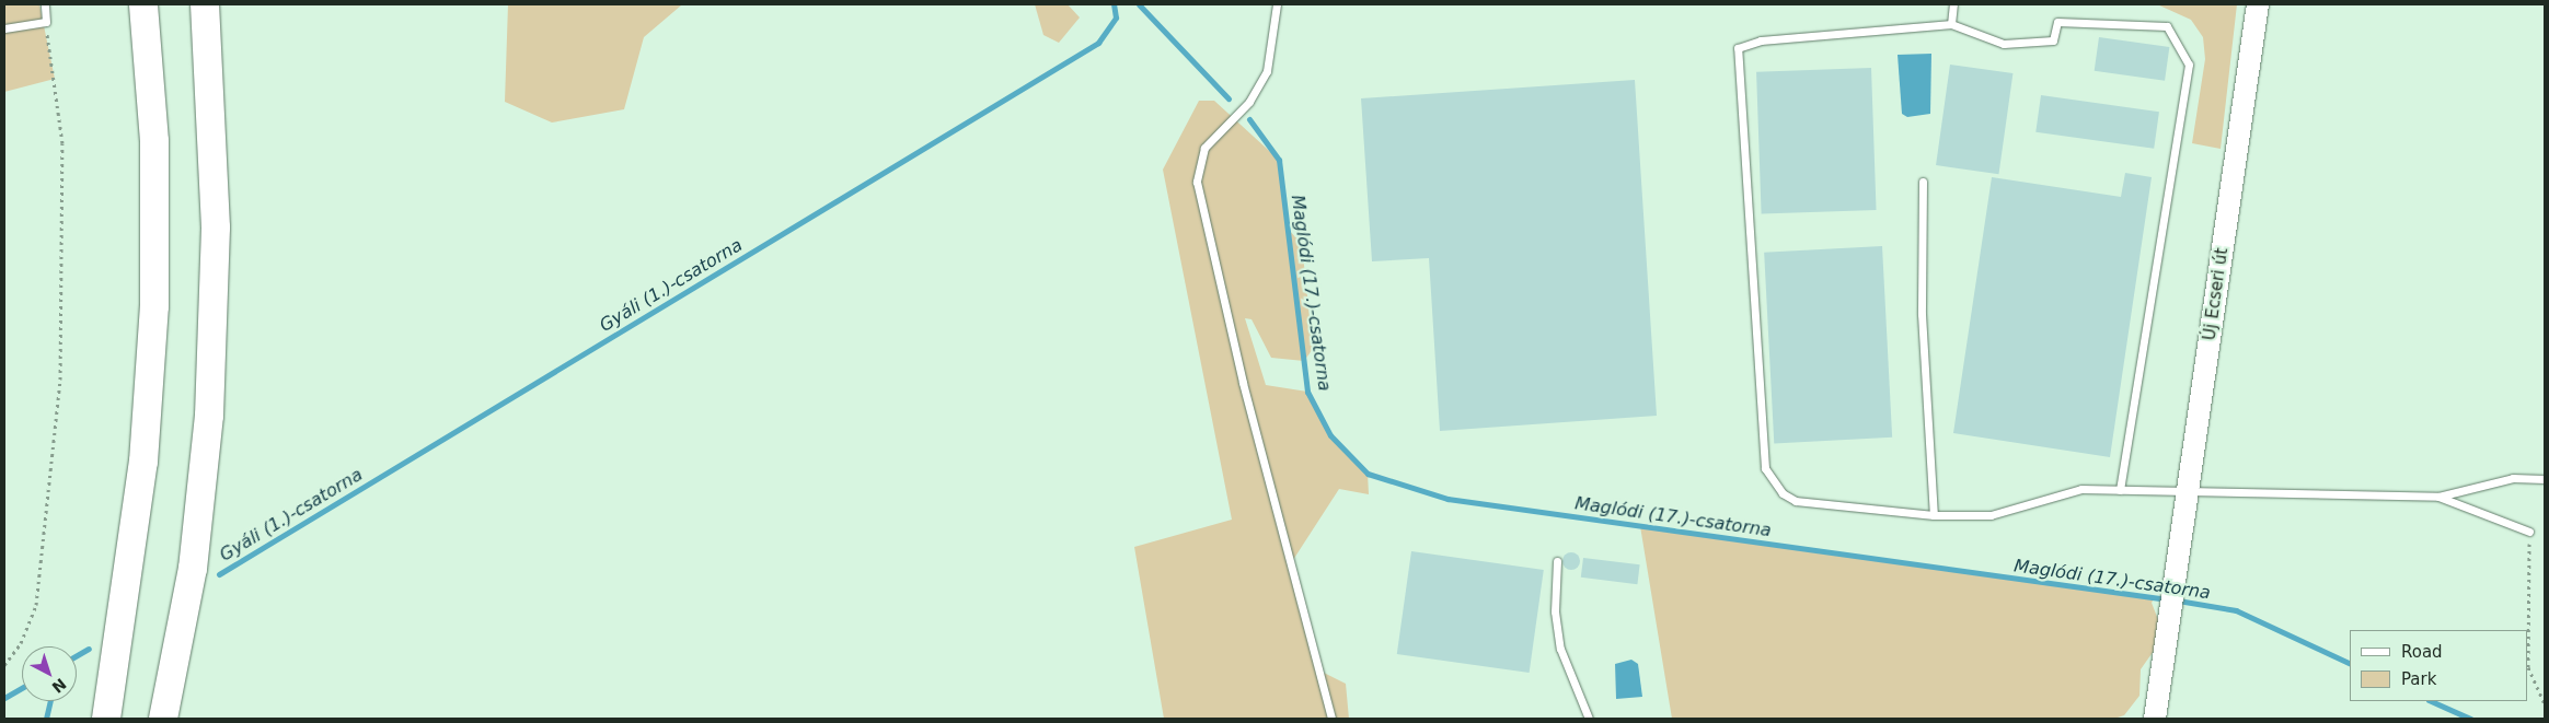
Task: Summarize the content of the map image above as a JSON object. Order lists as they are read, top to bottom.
{
  "streets": {
    "main road": ["Új Ecseri út"]
  },
  "water": ["Gyáli (1.)-csatorna", "Maglódi (17.)-csatorna"],
  "legend": ["Road", "Park"],
  "north": "bottom right"
}
